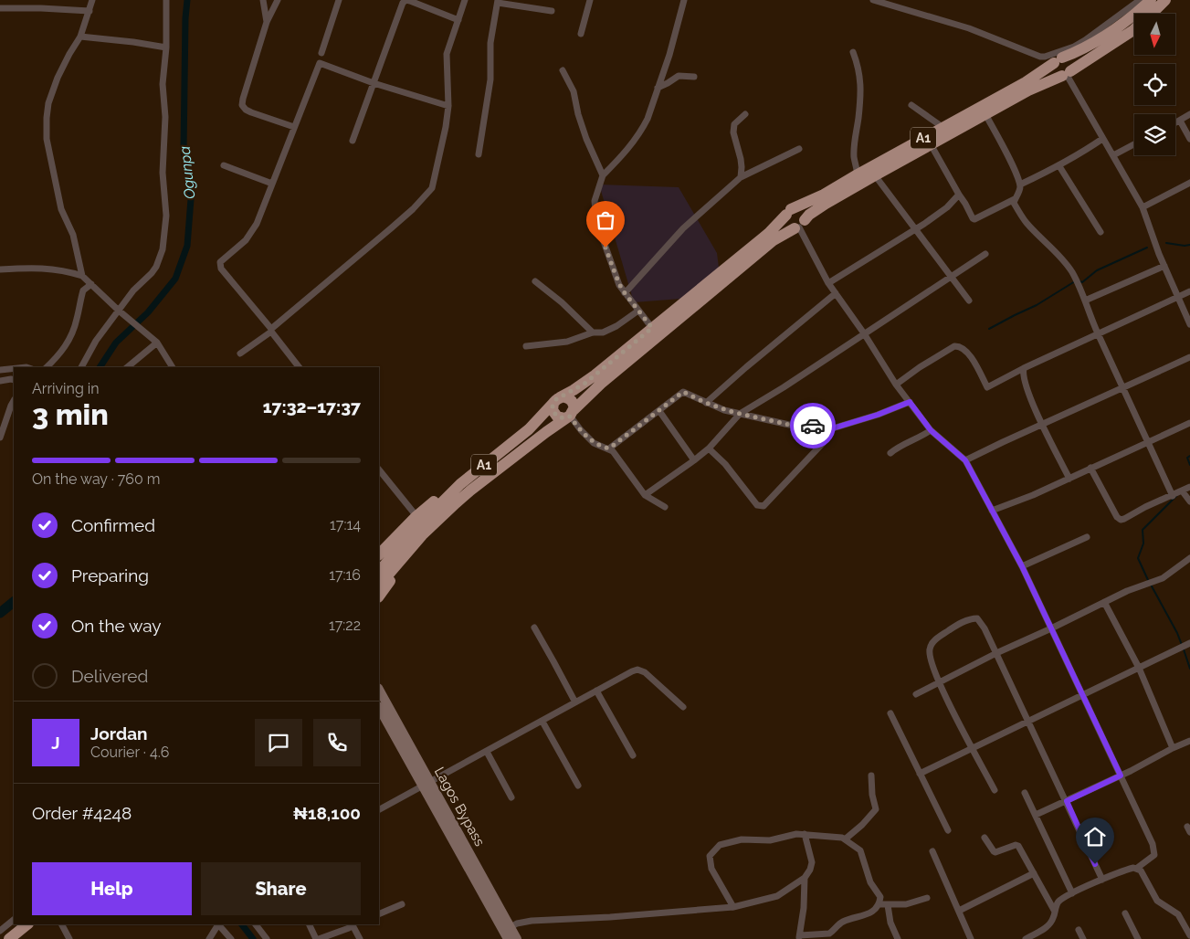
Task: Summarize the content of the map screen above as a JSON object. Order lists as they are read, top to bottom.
{
  "streets": {
    "highway": ["A1"],
    "main road": ["Lagos Bypass"]
  },
  "water": ["Ogunpa"],
  "north": "bottom",
  "page": {
    "heading": ["3 min", "Arriving in", "17:32–17:37"],
    "panel": [
      "Jordan",
      "Courier · 4.6",
      "Order #4248",
      "₦18,100"
    ],
    "bar": "On the way · 760 m",
    "list": [
      ["Confirmed", "17:14"],
      ["Preparing", "17:16"],
      ["On the way", "17:22"],
      "Delivered"
    ],
    "round": "J",
    "buttons": ["Help", "Share"]
  }
}
